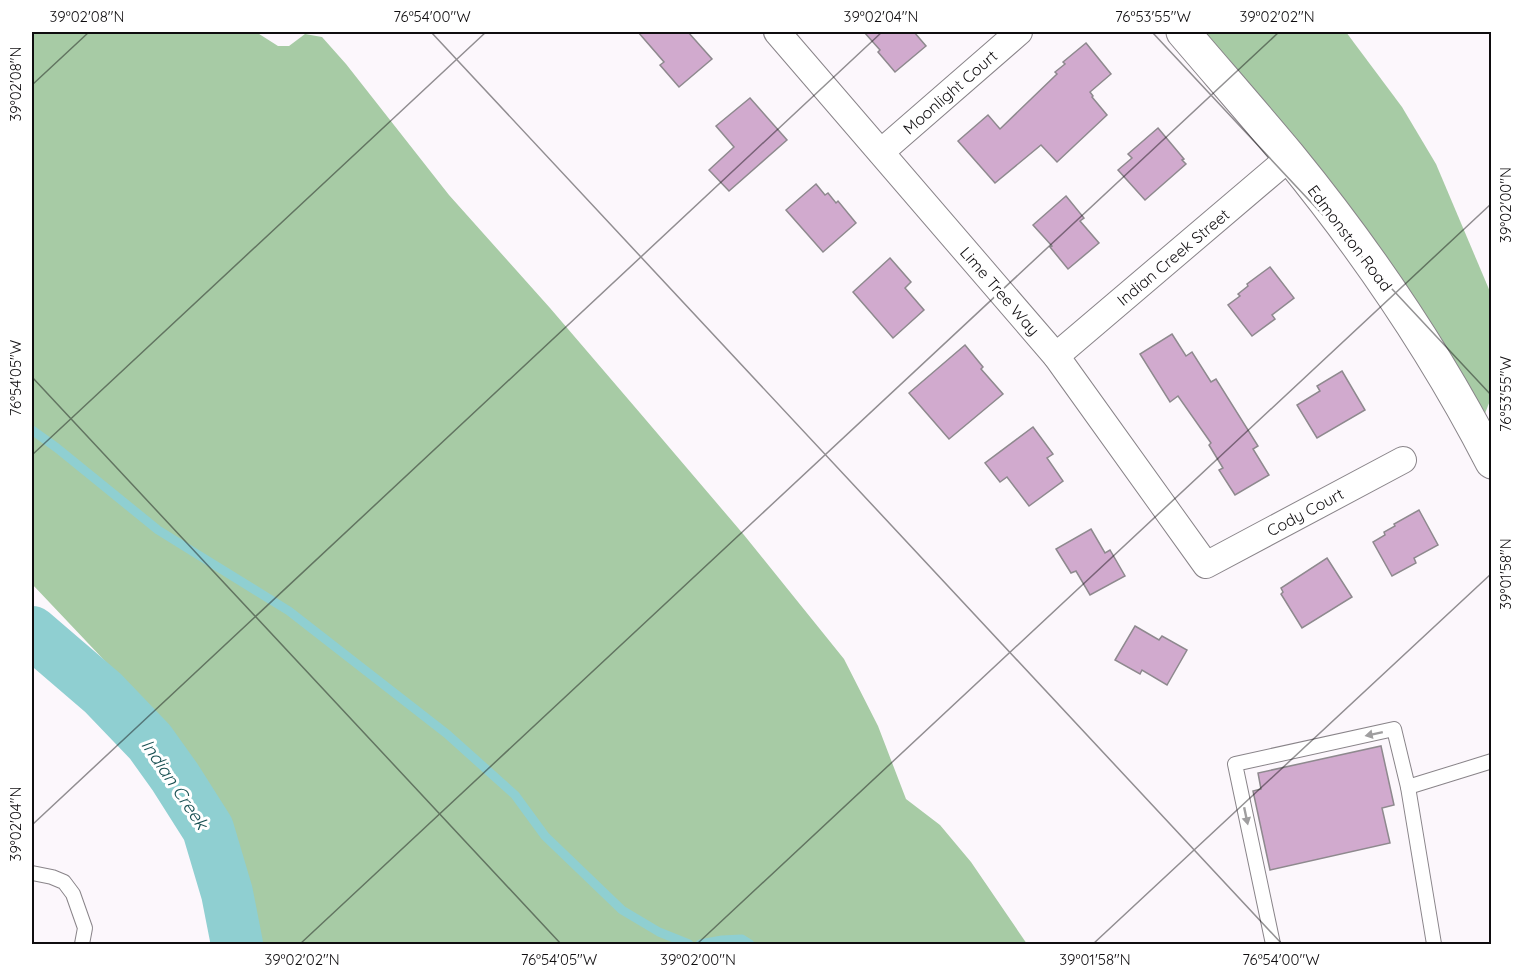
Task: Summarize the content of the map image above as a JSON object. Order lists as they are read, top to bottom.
{
  "streets": {
    "main road": ["Edmonston Road"],
    "street": [
      "Moonlight Court",
      "Indian Creek Street",
      "Lime Tree Way",
      "Cody Court"
    ]
  },
  "crossings": [
    ["Moonlight Court", "Lime Tree Way"],
    ["Edmonston Road", "Indian Creek Street"],
    ["Indian Creek Street", "Lime Tree Way"],
    ["Lime Tree Way", "Cody Court"]
  ],
  "water": ["Indian Creek"],
  "coordinates": [
    "39°02'08\"N",
    "76°54'00\"W",
    "39°02'04\"N",
    "76°53'55\"W",
    "39°02'02\"N",
    "39°02'00\"N",
    "76°54'05\"W",
    "39°01'58\"N"
  ]
}
